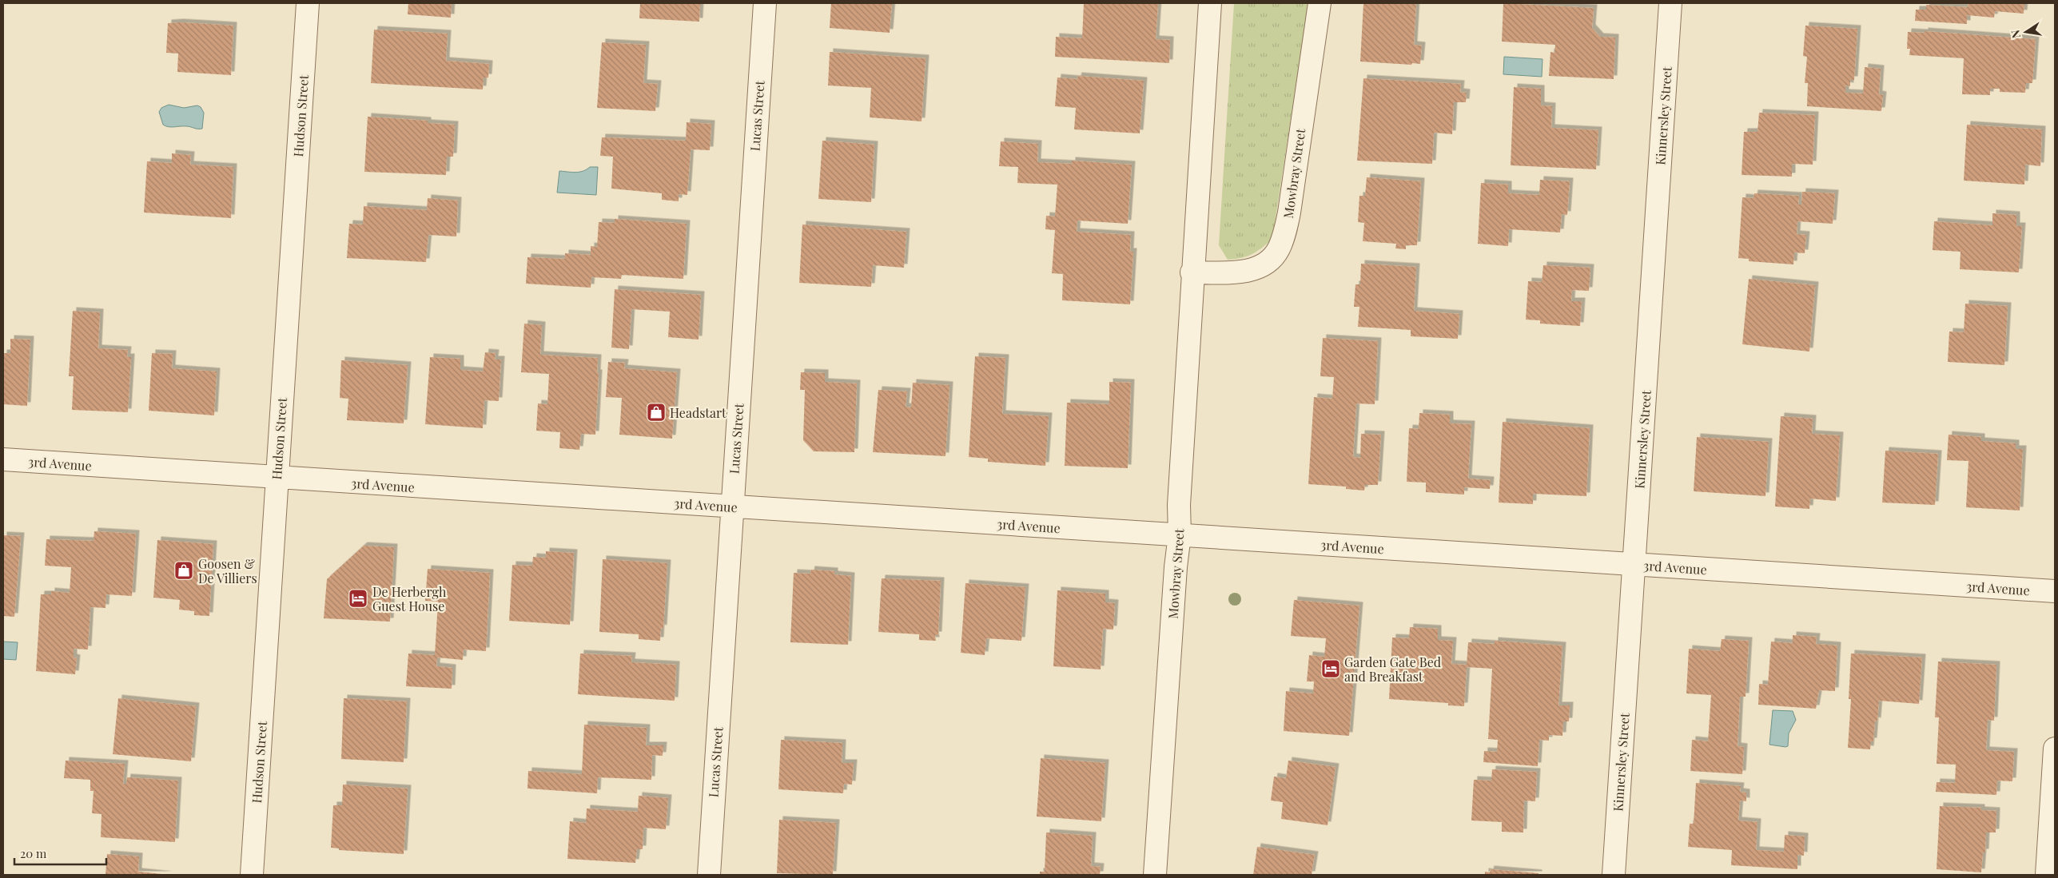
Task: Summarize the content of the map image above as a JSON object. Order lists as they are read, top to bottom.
{
  "streets": {
    "street": [
      "Hudson Street",
      "Lucas Street",
      "Kinnersley Street",
      "Mowbray Street",
      "3rd Avenue"
    ]
  },
  "crossings": [
    ["Hudson Street", "3rd Avenue"],
    ["Lucas Street", "3rd Avenue"],
    ["Kinnersley Street", "3rd Avenue"],
    ["Mowbray Street", "3rd Avenue"]
  ],
  "places": {
    "shop": ["Headstart", "Goosen & De Villiers"],
    "hotel": ["De Herbergh Guest House", "Garden Gate Bed and Breakfast"]
  },
  "scale_bar": "20 m",
  "north": "left"
}
